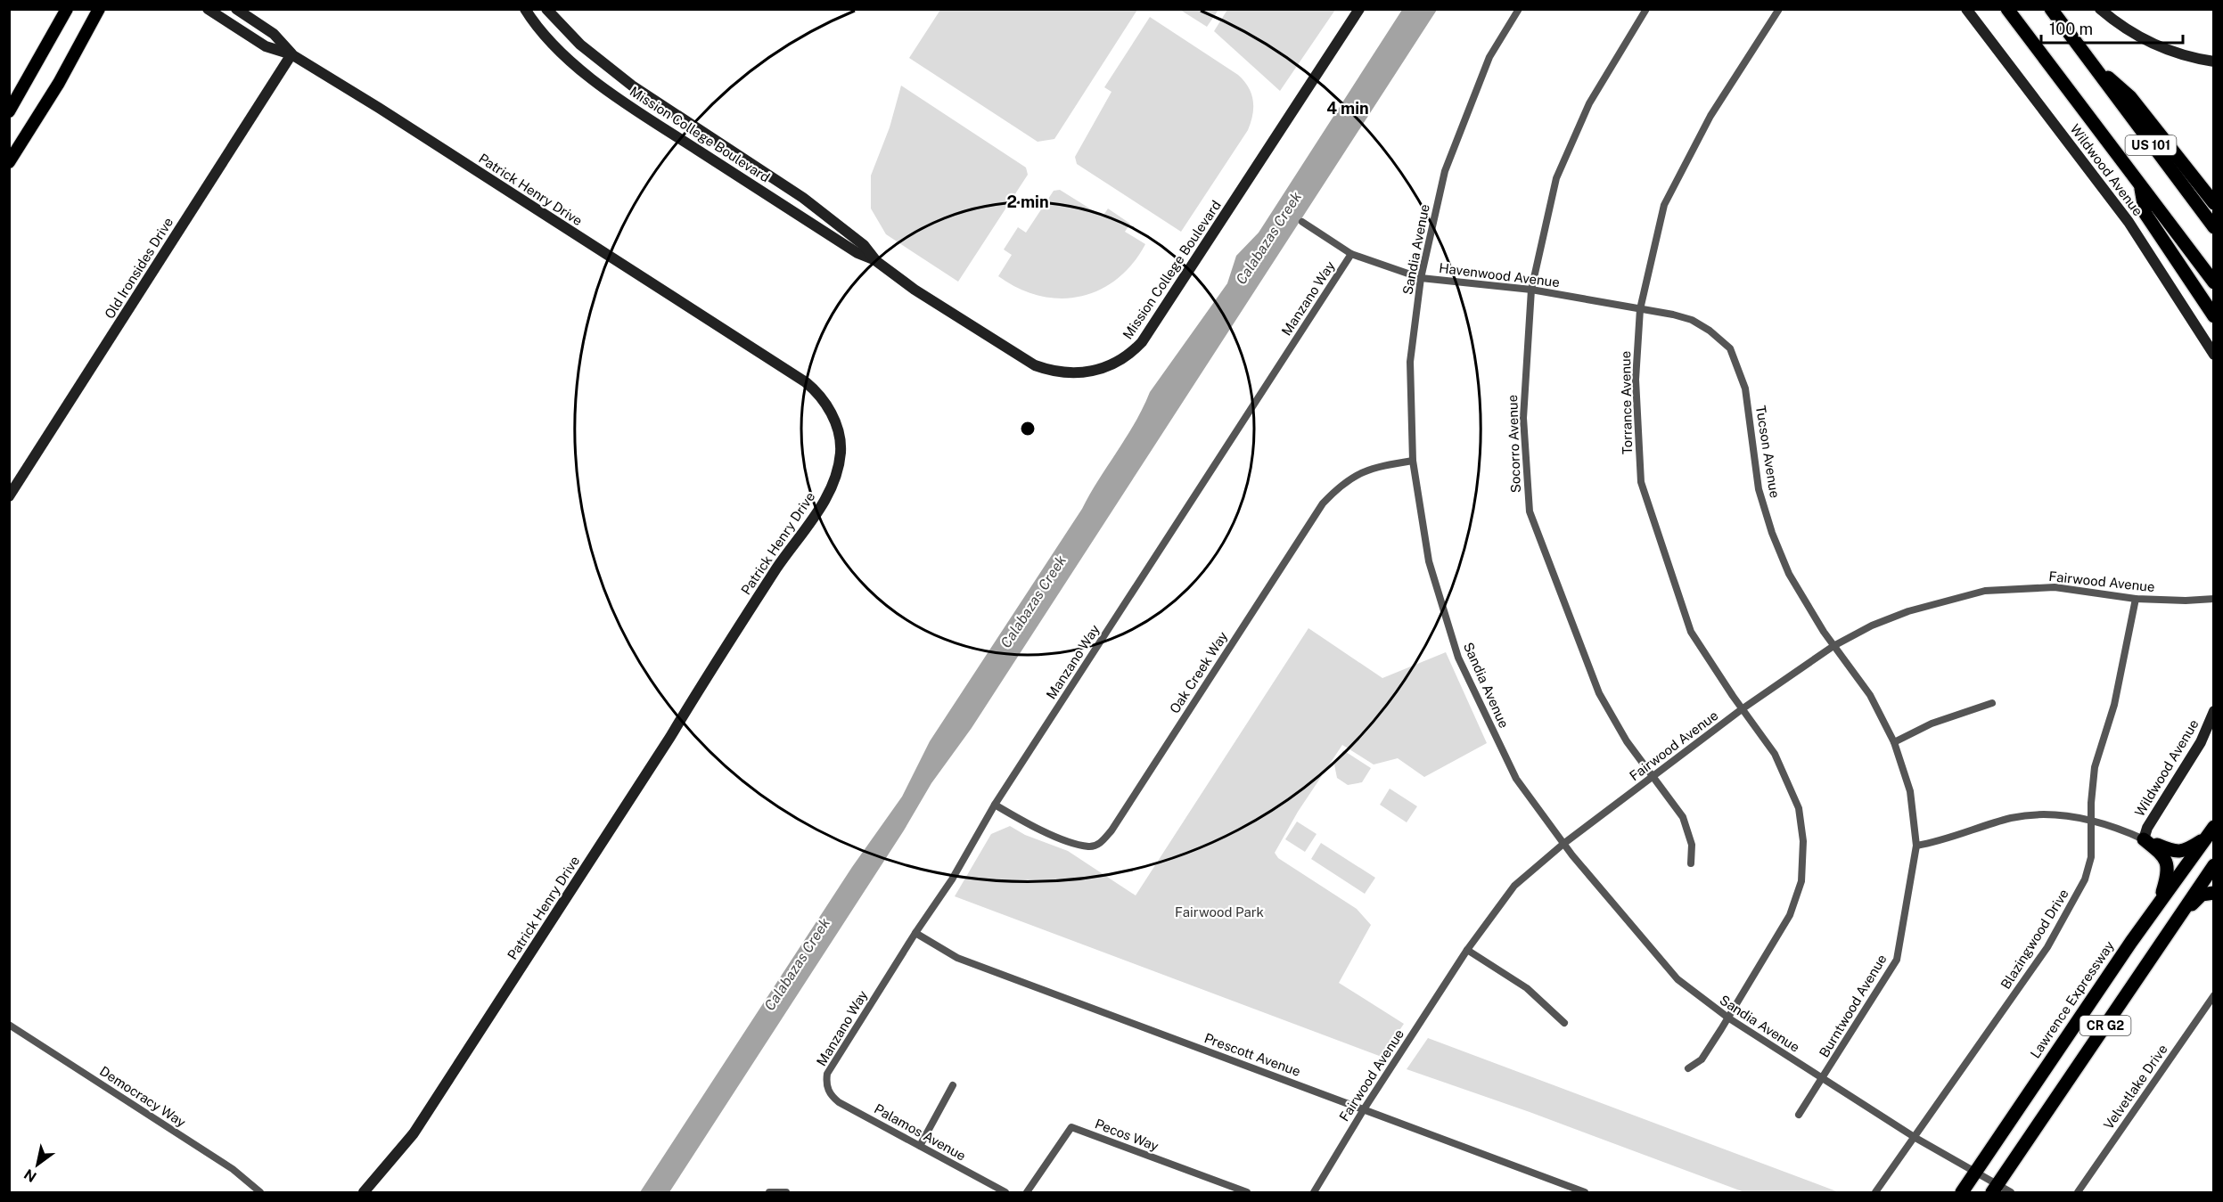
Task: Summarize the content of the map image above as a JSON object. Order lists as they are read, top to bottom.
{
  "streets": {
    "highway": ["US 101", "Lawrence Expressway", "CR G2"],
    "street": [
      "Mission College Boulevard",
      "Wildwood Avenue",
      "Patrick Henry Drive",
      "Sandia Avenue",
      "Old Ironsides Drive",
      "Havenwood Avenue",
      "Manzano Way",
      "Torrance Avenue",
      "Socorro Avenue",
      "Tucson Avenue",
      "Fairwood Avenue",
      "Oak Creek Way",
      "Blazingwood Drive",
      "Burntwood Avenue",
      "Prescott Avenue",
      "Velvetlake Drive",
      "Democracy Way",
      "Palamos Avenue",
      "Pecos Way"
    ]
  },
  "crossings": [
    ["Patrick Henry Drive", "Old Ironsides Drive"],
    ["Sandia Avenue", "Havenwood Avenue"],
    ["Sandia Avenue", "Torrance Avenue"],
    ["Sandia Avenue", "Fairwood Avenue"],
    ["Sandia Avenue", "Oak Creek Way"],
    ["Sandia Avenue", "Blazingwood Drive"],
    ["Sandia Avenue", "Lawrence Expressway"],
    ["Sandia Avenue", "Burntwood Avenue"],
    ["Sandia Avenue", "CR G2"],
    ["Havenwood Avenue", "Manzano Way"],
    ["Havenwood Avenue", "Torrance Avenue"],
    ["Havenwood Avenue", "Socorro Avenue"],
    ["Havenwood Avenue", "Tucson Avenue"],
    ["Manzano Way", "Oak Creek Way"],
    ["Manzano Way", "Prescott Avenue"],
    ["Manzano Way", "Palamos Avenue"],
    ["Torrance Avenue", "Tucson Avenue"],
    ["Torrance Avenue", "Fairwood Avenue"],
    ["Socorro Avenue", "Fairwood Avenue"],
    ["Tucson Avenue", "Fairwood Avenue"],
    ["Tucson Avenue", "Burntwood Avenue"],
    ["Fairwood Avenue", "Blazingwood Drive"],
    ["Fairwood Avenue", "Burntwood Avenue"],
    ["Fairwood Avenue", "Prescott Avenue"]
  ],
  "water": ["Calabazas Creek"],
  "parks": ["Fairwood Park"],
  "scale_bar": "100 m",
  "north": "bottom left",
  "rings": ["4 min", "2 min"]
}
